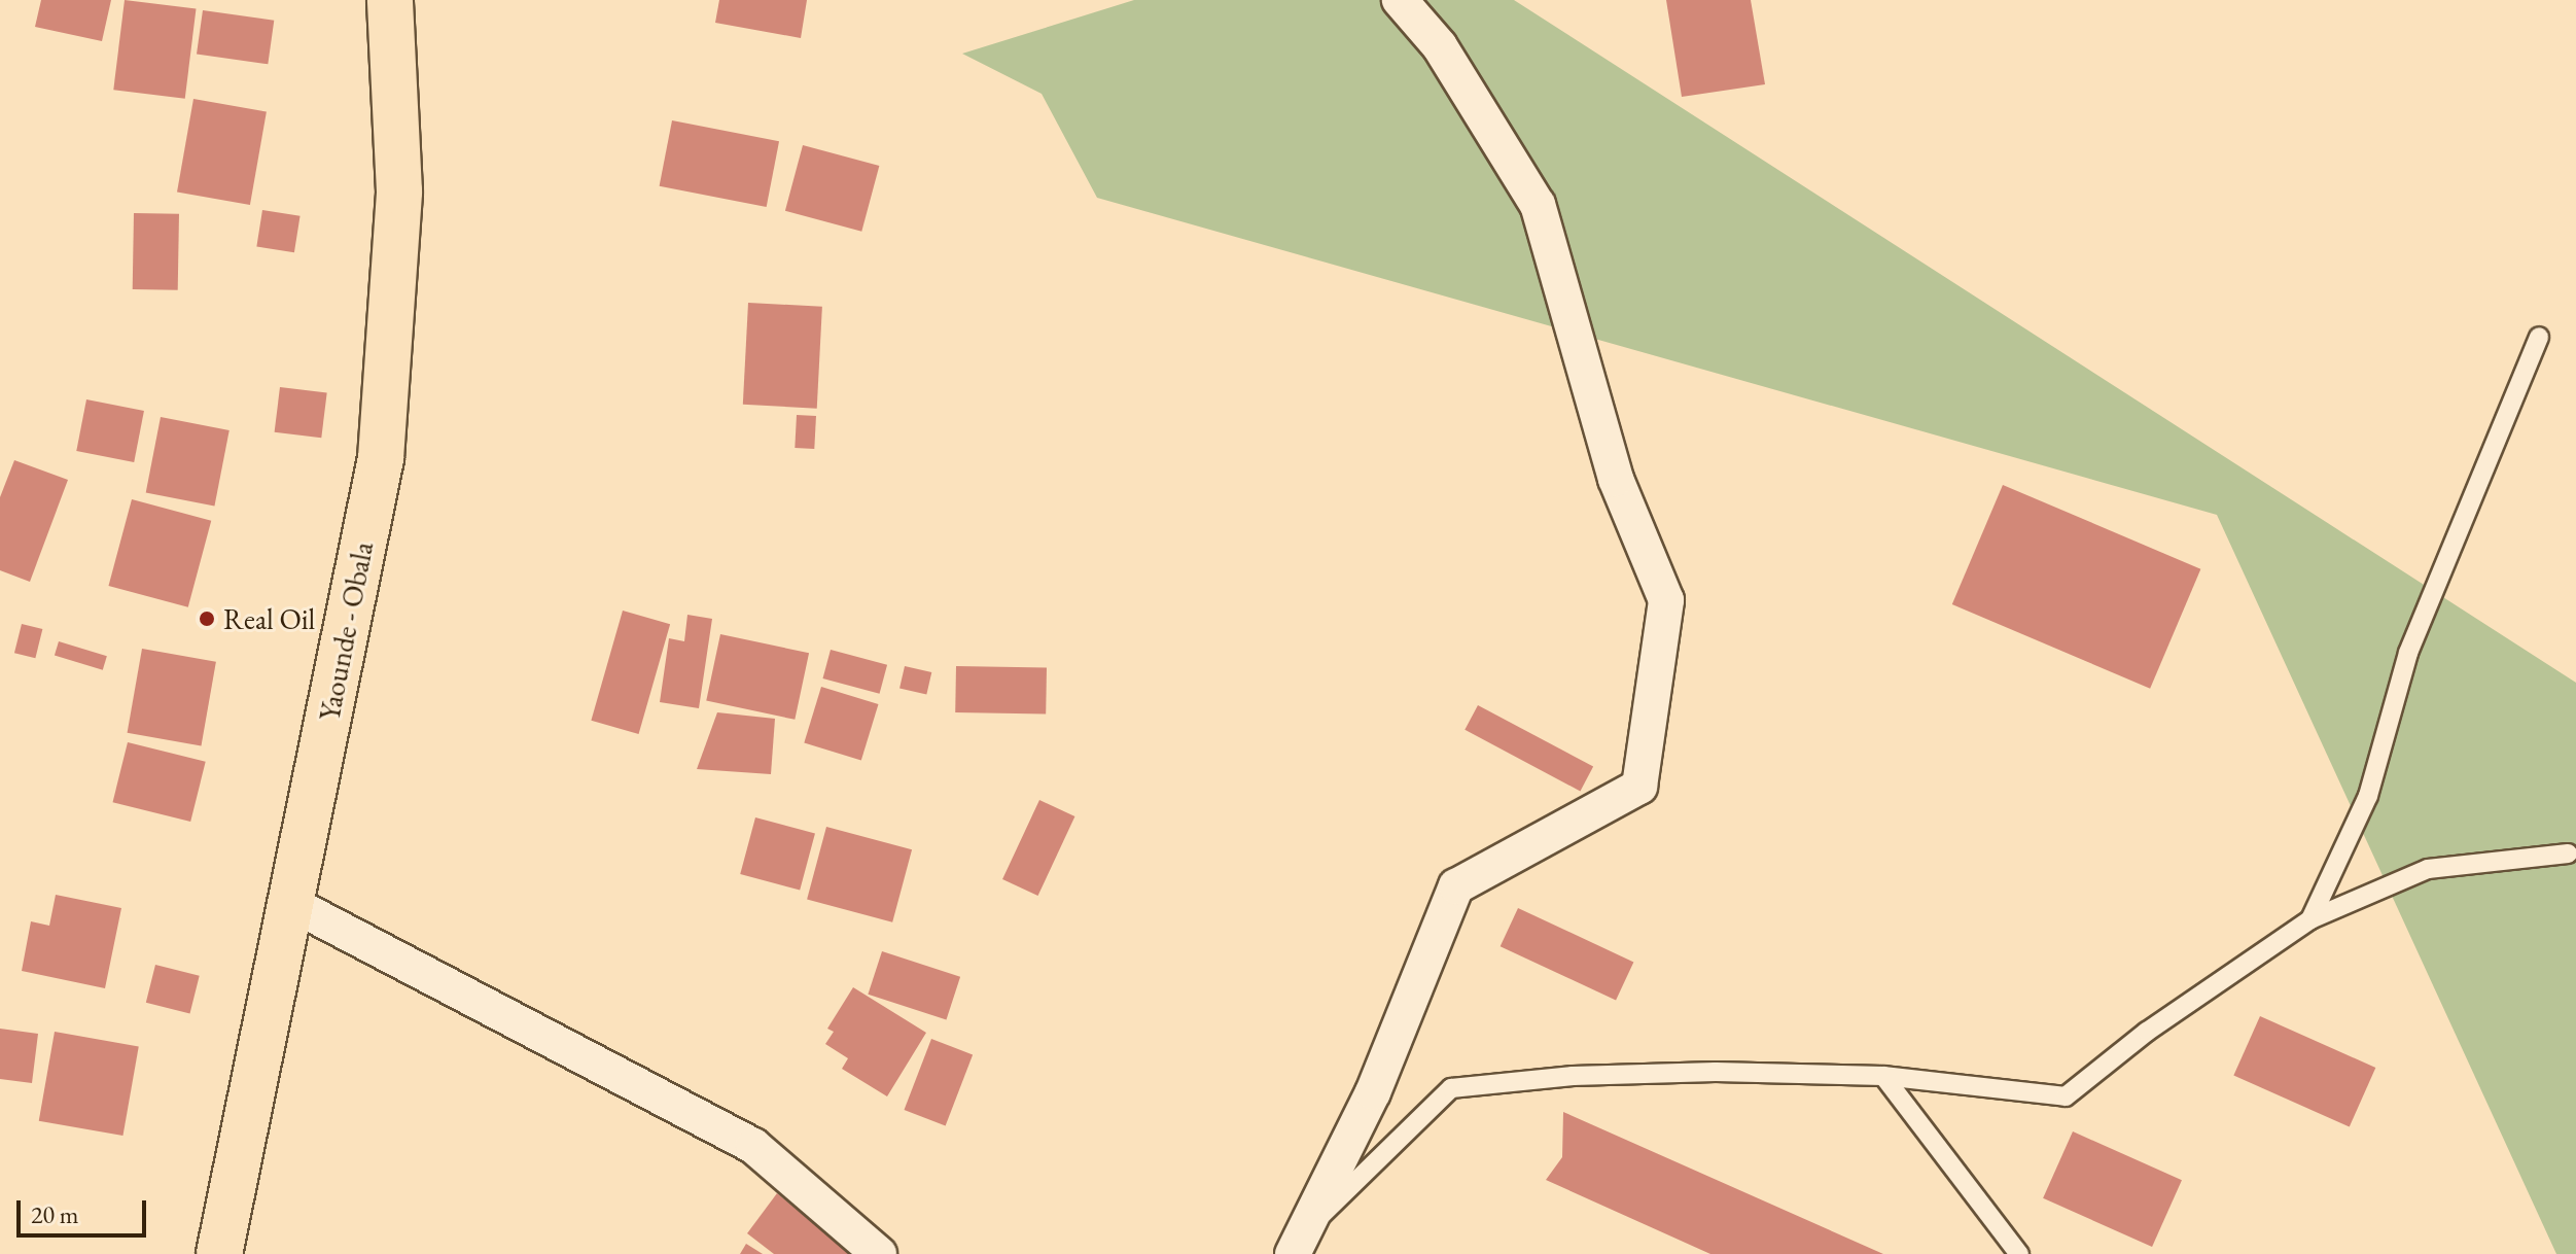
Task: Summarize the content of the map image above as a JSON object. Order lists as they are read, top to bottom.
{
  "streets": {
    "highway": ["Yaounde - Obala"]
  },
  "places": ["Real Oil"],
  "scale_bar": "20 m"
}
